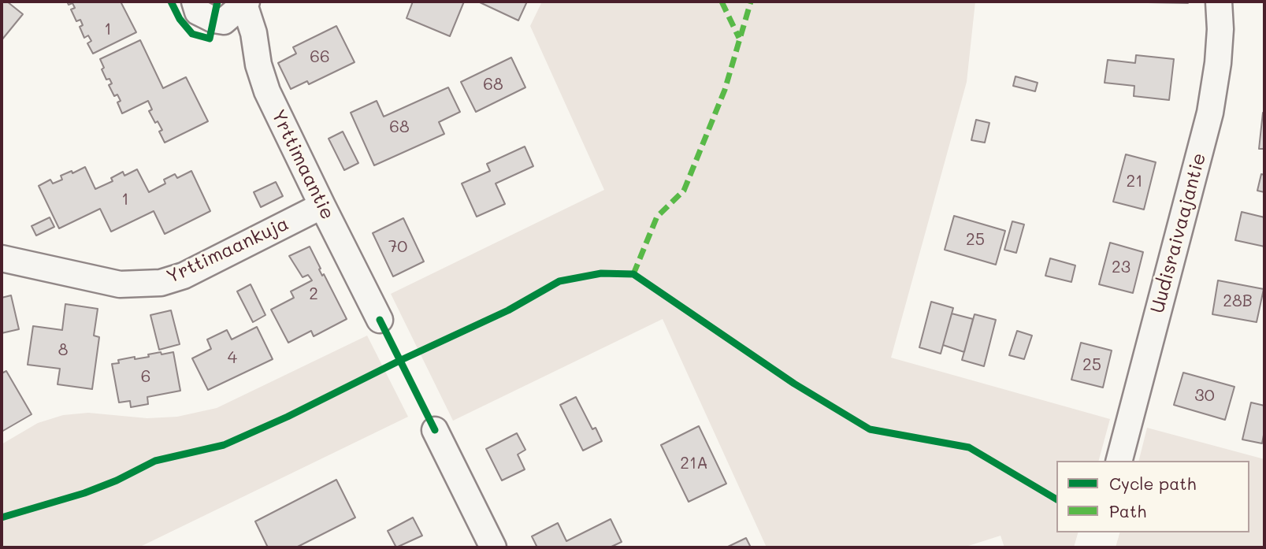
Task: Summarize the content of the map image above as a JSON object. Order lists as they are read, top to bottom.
{
  "streets": {
    "street": ["Yrttimaantie", "Uudisraivaajantie", "Yrttimaankuja"]
  },
  "crossings": [
    ["Yrttimaantie", "Yrttimaankuja"]
  ],
  "house_numbers": [
    "1",
    "66",
    "68",
    "68",
    "21",
    "1",
    "25",
    "70",
    "23",
    "2",
    "28B",
    "8",
    "4",
    "25",
    "6",
    "30",
    "21A"
  ],
  "legend": ["Cycle path", "Path"]
}
